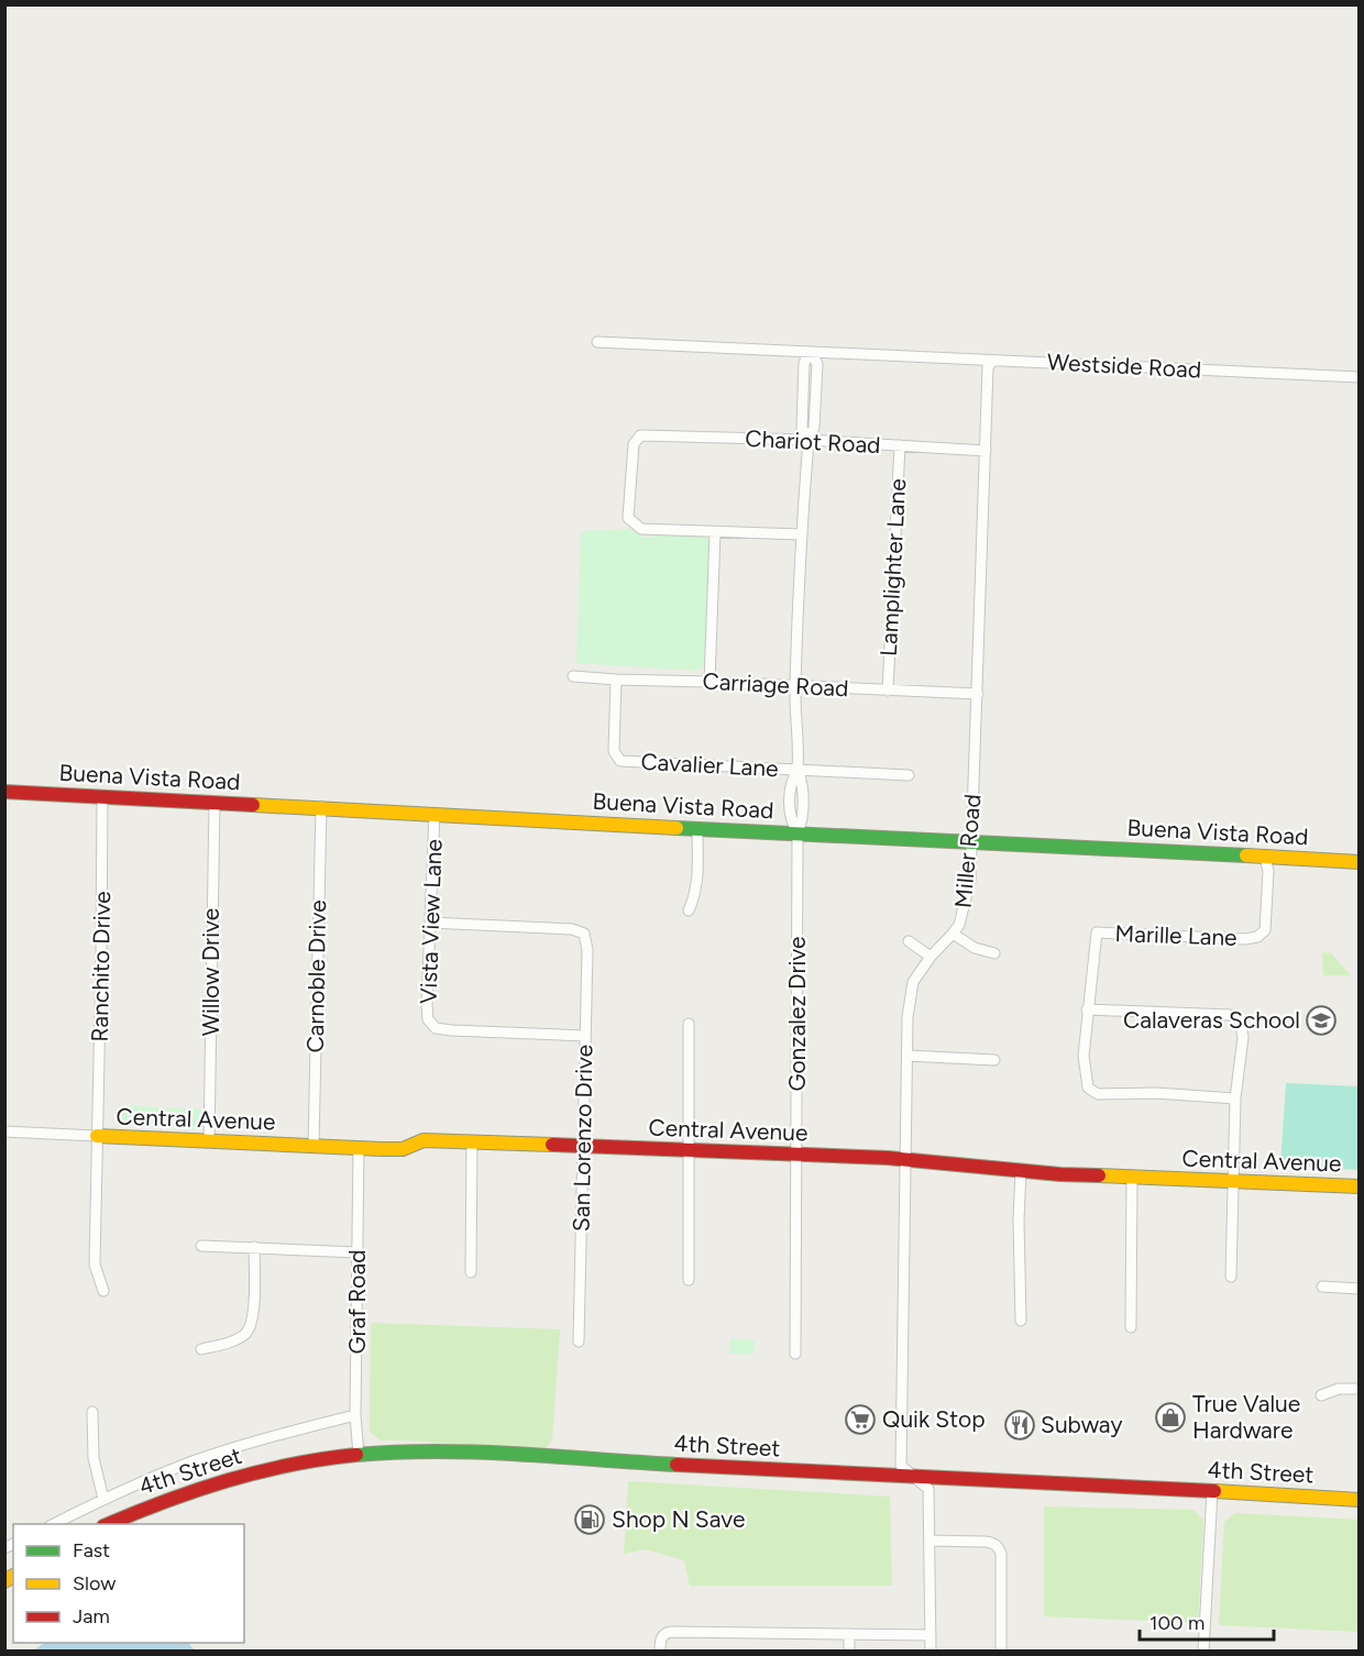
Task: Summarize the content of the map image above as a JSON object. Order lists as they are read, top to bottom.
{
  "streets": {
    "street": [
      "Westside Road",
      "Chariot Road",
      "Lamplighter Lane",
      "Carriage Road",
      "Cavalier Lane",
      "Buena Vista Road",
      "Miller Road",
      "Vista View Lane",
      "Marille Lane",
      "Ranchito Drive",
      "Willow Drive",
      "Carnoble Drive",
      "Gonzalez Drive",
      "Central Avenue",
      "San Lorenzo Drive",
      "Graf Road",
      "4th Street"
    ]
  },
  "crossings": [
    ["Westside Road", "Miller Road"],
    ["Westside Road", "Gonzalez Drive"],
    ["Chariot Road", "Lamplighter Lane"],
    ["Chariot Road", "Miller Road"],
    ["Chariot Road", "Gonzalez Drive"],
    ["Lamplighter Lane", "Carriage Road"],
    ["Carriage Road", "Cavalier Lane"],
    ["Carriage Road", "Miller Road"],
    ["Carriage Road", "Gonzalez Drive"],
    ["Cavalier Lane", "Gonzalez Drive"],
    ["Buena Vista Road", "Miller Road"],
    ["Buena Vista Road", "Vista View Lane"],
    ["Buena Vista Road", "Marille Lane"],
    ["Buena Vista Road", "Ranchito Drive"],
    ["Buena Vista Road", "Willow Drive"],
    ["Buena Vista Road", "Carnoble Drive"],
    ["Buena Vista Road", "Gonzalez Drive"],
    ["Miller Road", "Central Avenue"],
    ["Miller Road", "4th Street"],
    ["Vista View Lane", "San Lorenzo Drive"],
    ["Ranchito Drive", "Central Avenue"],
    ["Willow Drive", "Central Avenue"],
    ["Carnoble Drive", "Central Avenue"],
    ["Gonzalez Drive", "Central Avenue"],
    ["Central Avenue", "San Lorenzo Drive"],
    ["Central Avenue", "Graf Road"],
    ["Graf Road", "4th Street"]
  ],
  "places": {
    "school or university": ["Calaveras School"],
    "shop": ["True Value Hardware"],
    "supermarket": ["Quik Stop"],
    "restaurant": ["Subway"],
    "fuel station": ["Shop N Save"]
  },
  "legend": ["Fast", "Slow", "Jam"],
  "scale_bar": "100 m"
}
